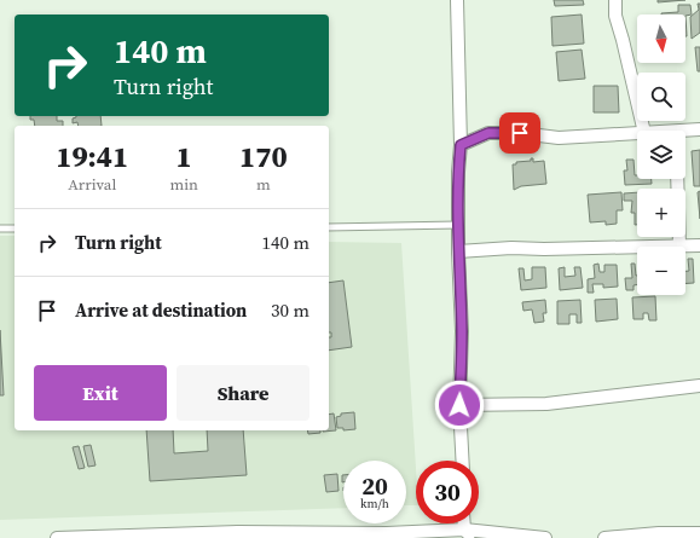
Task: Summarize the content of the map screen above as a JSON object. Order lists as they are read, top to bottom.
{
  "north": "bottom",
  "page": {
    "map_buttons": ["+", "−"],
    "turn": ["140 m", "Turn right"],
    "eta": [
      "19:41",
      "Arrival",
      "1",
      "min",
      "170",
      "m"
    ],
    "list": [
      {
        "name": "Turn right",
        "value": "140 m"
      },
      {
        "name": "Arrive at destination",
        "value": "30 m"
      }
    ],
    "buttons": ["Exit", "Share"],
    "speed": "20 km/h",
    "limit": "30"
  }
}
